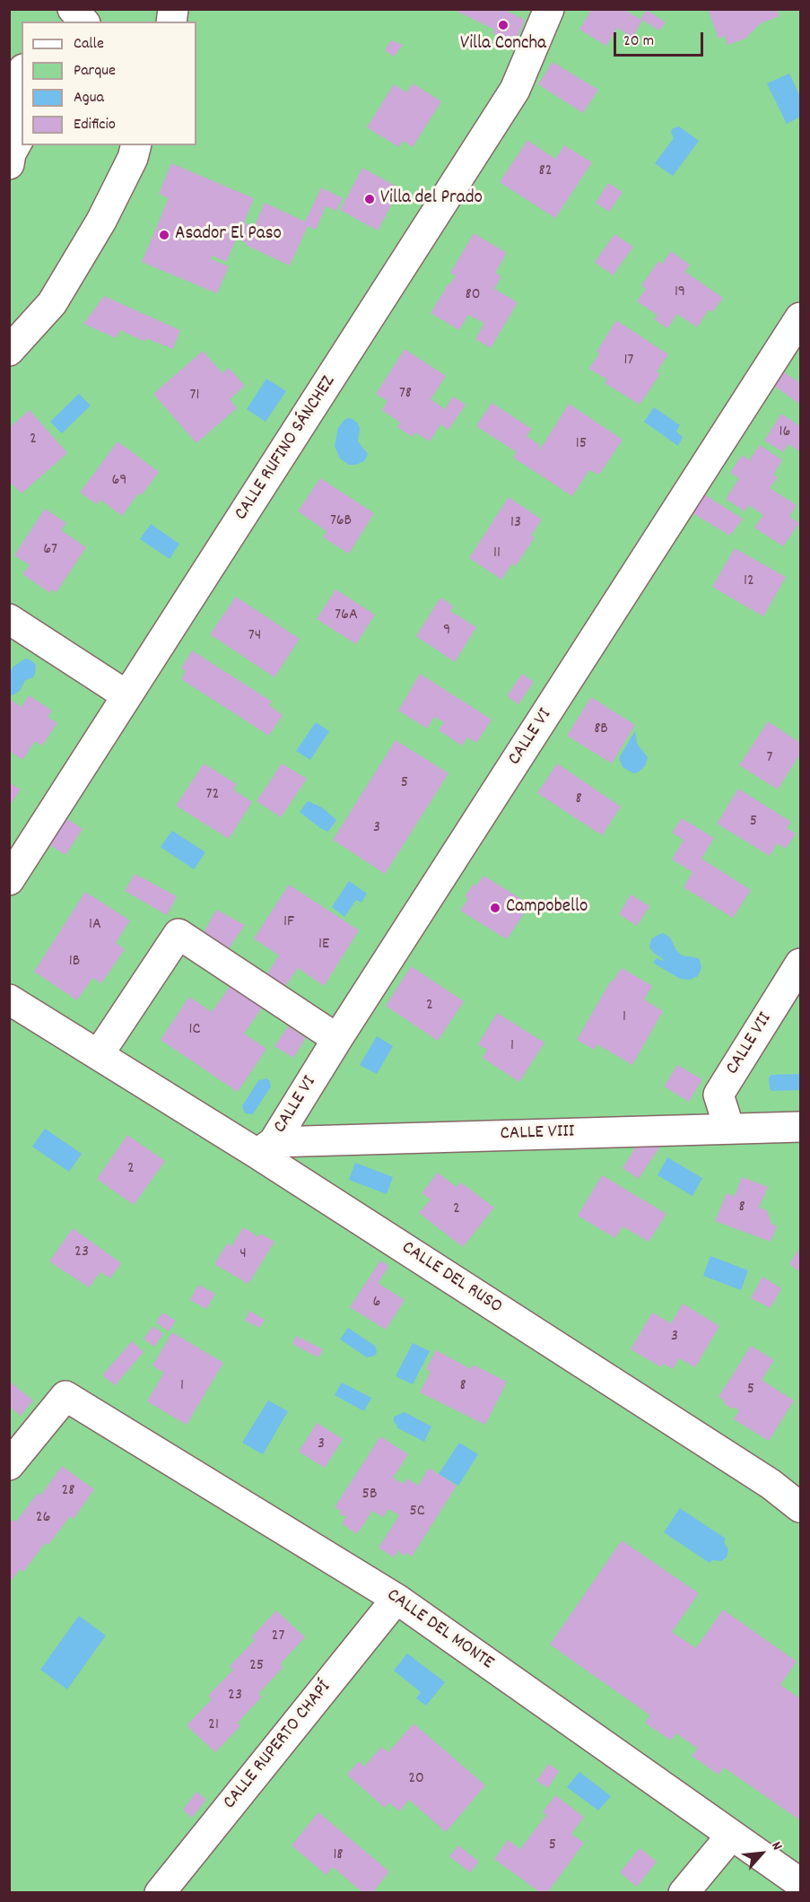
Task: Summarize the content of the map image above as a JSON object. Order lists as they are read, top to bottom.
{
  "streets": {
    "street": [
      "CALLE RUFINO SÁNCHEZ",
      "CALLE VI",
      "CALLE VII",
      "CALLE VIII",
      "CALLE DEL RUSO",
      "CALLE DEL MONTE",
      "CALLE RUPERTO CHAPÍ"
    ]
  },
  "crossings": [
    ["CALLE VI", "CALLE VIII"],
    ["CALLE VI", "CALLE DEL RUSO"],
    ["CALLE VII", "CALLE VIII"],
    ["CALLE VIII", "CALLE DEL RUSO"],
    ["CALLE DEL MONTE", "CALLE RUPERTO CHAPÍ"]
  ],
  "places": [
    "Villa Concha",
    "Villa del Prado",
    "Asador El Paso",
    "Campobello"
  ],
  "house_numbers": [
    "82",
    "19",
    "80",
    "17",
    "78",
    "71",
    "16",
    "2",
    "15",
    "69",
    "76B",
    "13",
    "67",
    "11",
    "12",
    "76A",
    "9",
    "74",
    "8B",
    "7",
    "5",
    "72",
    "8",
    "5",
    "3",
    "1F",
    "1A",
    "1E",
    "1B",
    "2",
    "1",
    "1C",
    "1",
    "2",
    "8",
    "2",
    "23",
    "4",
    "6",
    "3",
    "1",
    "8",
    "5",
    "3",
    "28",
    "5B",
    "5C",
    "26",
    "27",
    "25",
    "23",
    "21",
    "20",
    "5",
    "18"
  ],
  "legend": [
    "Calle",
    "Parque",
    "Agua",
    "Edificio"
  ],
  "scale_bar": "20 m",
  "north": "top right"
}
